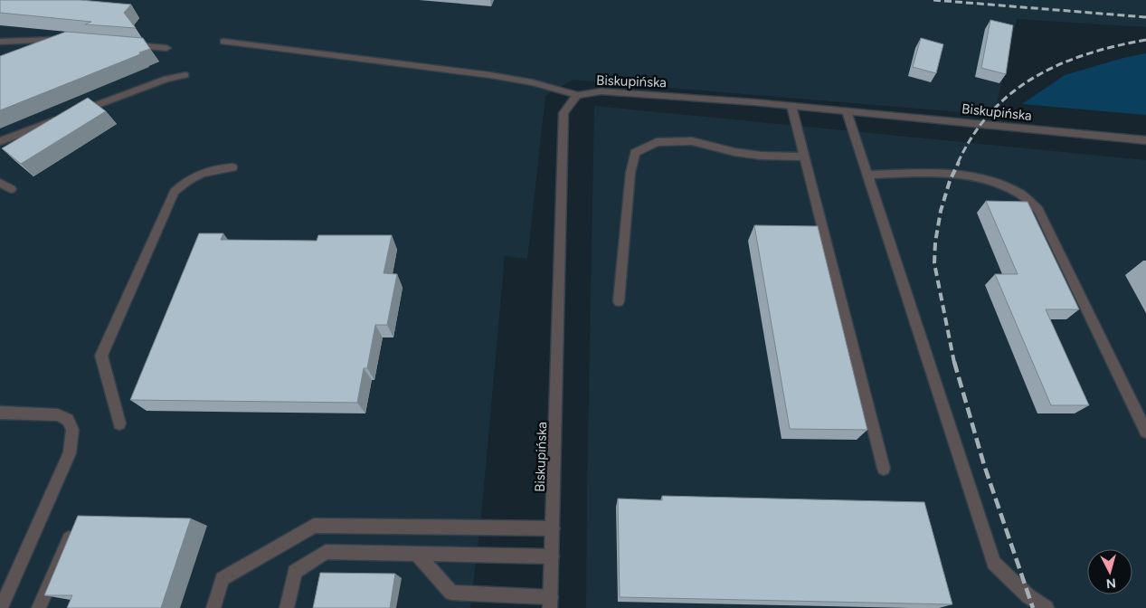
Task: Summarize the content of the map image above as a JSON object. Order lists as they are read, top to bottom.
{
  "streets": {
    "street": ["Biskupińska"]
  },
  "north": "bottom"
}
